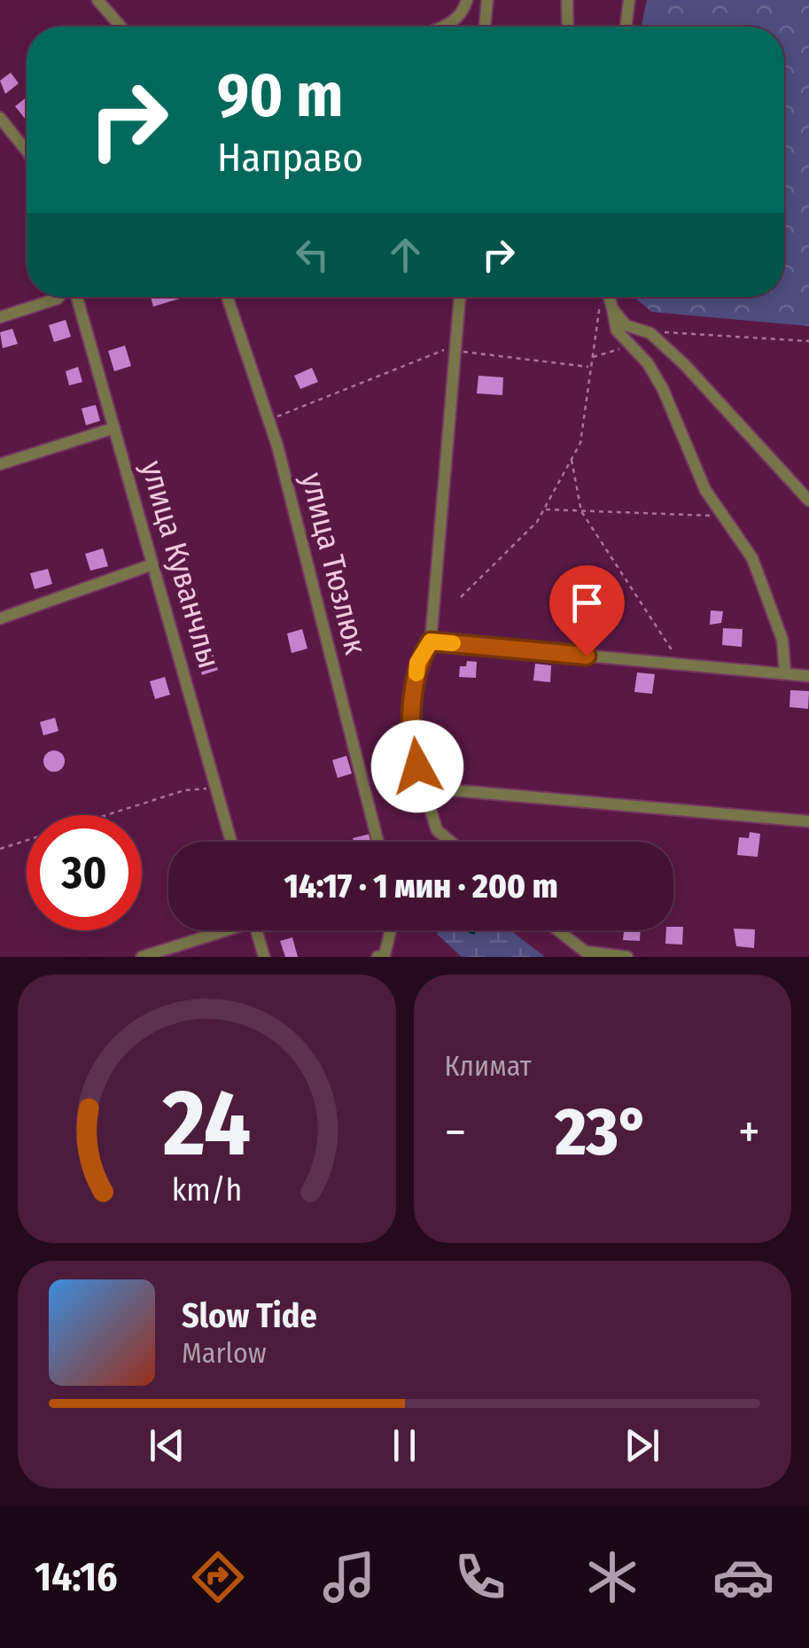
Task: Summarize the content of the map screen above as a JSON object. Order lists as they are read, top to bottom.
{
  "streets": {
    "street": ["улица Тюзлюк", "улица Куванчлы"]
  },
  "page": {
    "turn": ["90 m", "Направо"],
    "limit": "30",
    "trip": "14:17 · 1 мин · 200 m",
    "tile": "Климат",
    "heat": ["−", "23°", "+"],
    "song": ["Slow Tide", "Marlow"],
    "tabs": "14:16",
    "gauge": ["24", "km/h"]
  }
}
